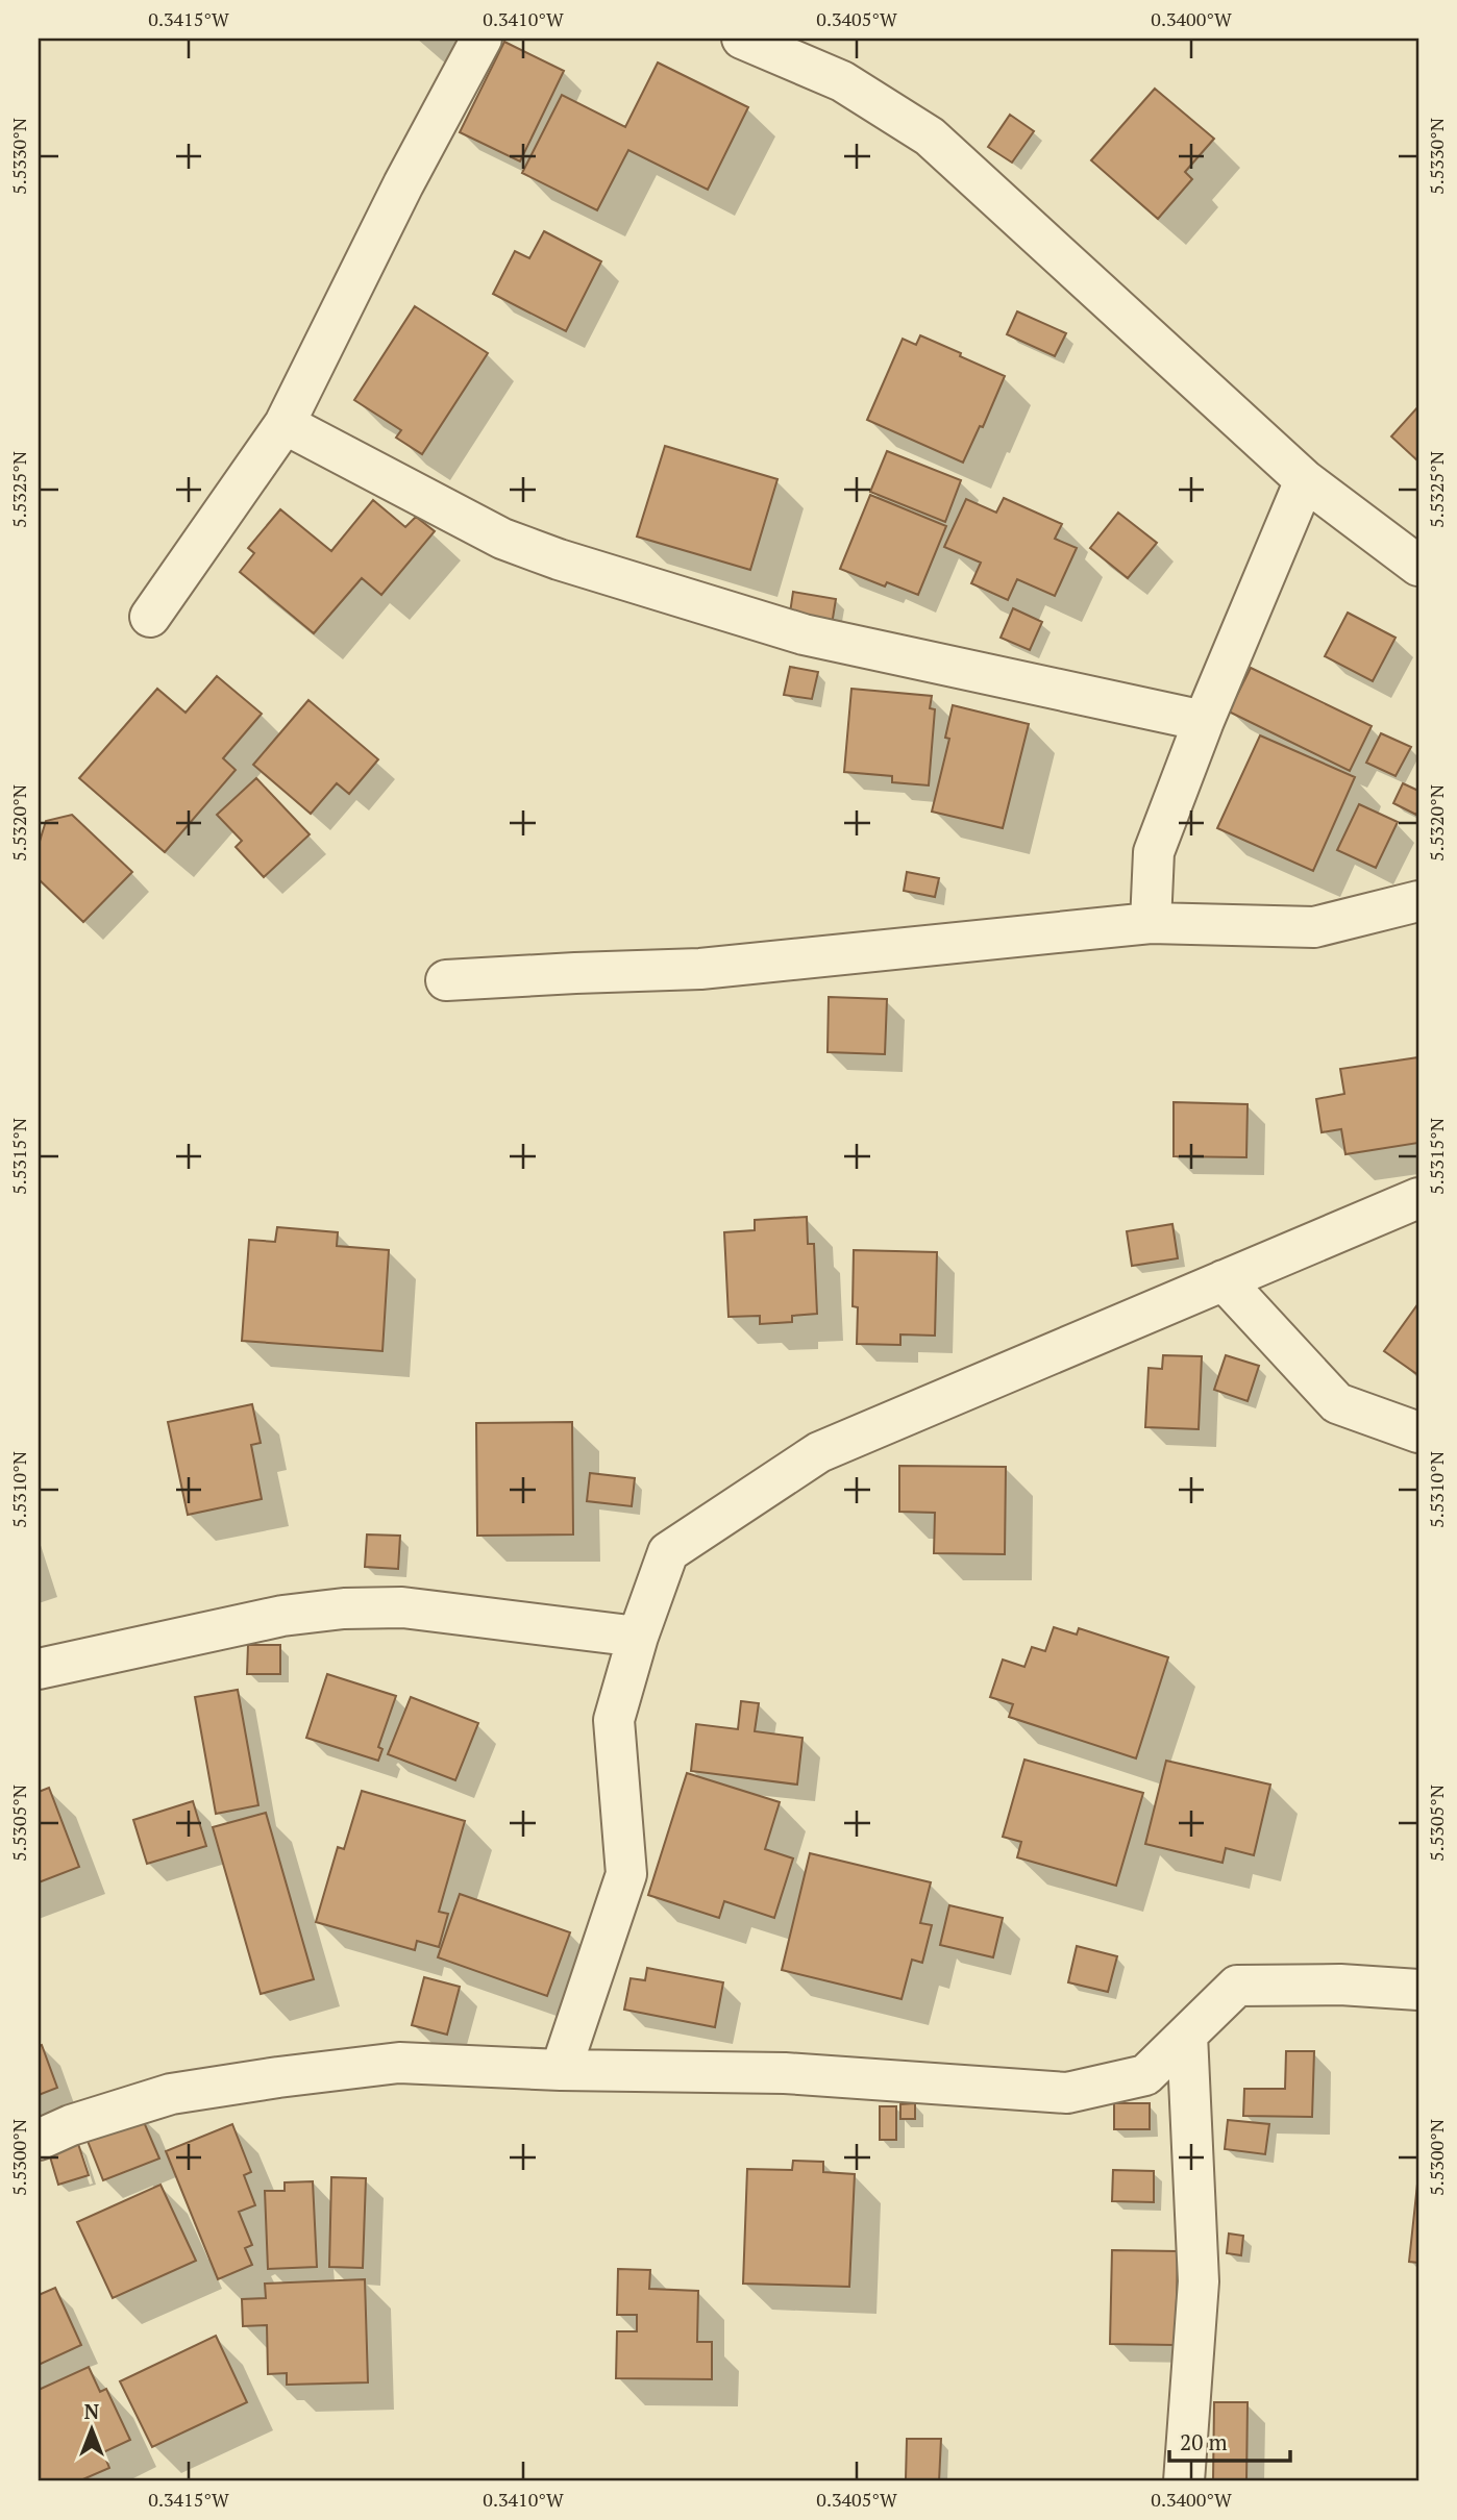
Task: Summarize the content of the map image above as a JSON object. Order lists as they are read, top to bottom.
{
  "scale_bar": "20 m",
  "north": "top",
  "coordinates": [
    "0.3415°W",
    "0.3410°W",
    "0.3405°W",
    "0.3400°W",
    "5.5330°N",
    "5.5325°N",
    "5.5320°N",
    "5.5315°N",
    "5.5310°N",
    "5.5305°N",
    "5.5300°N"
  ]
}
